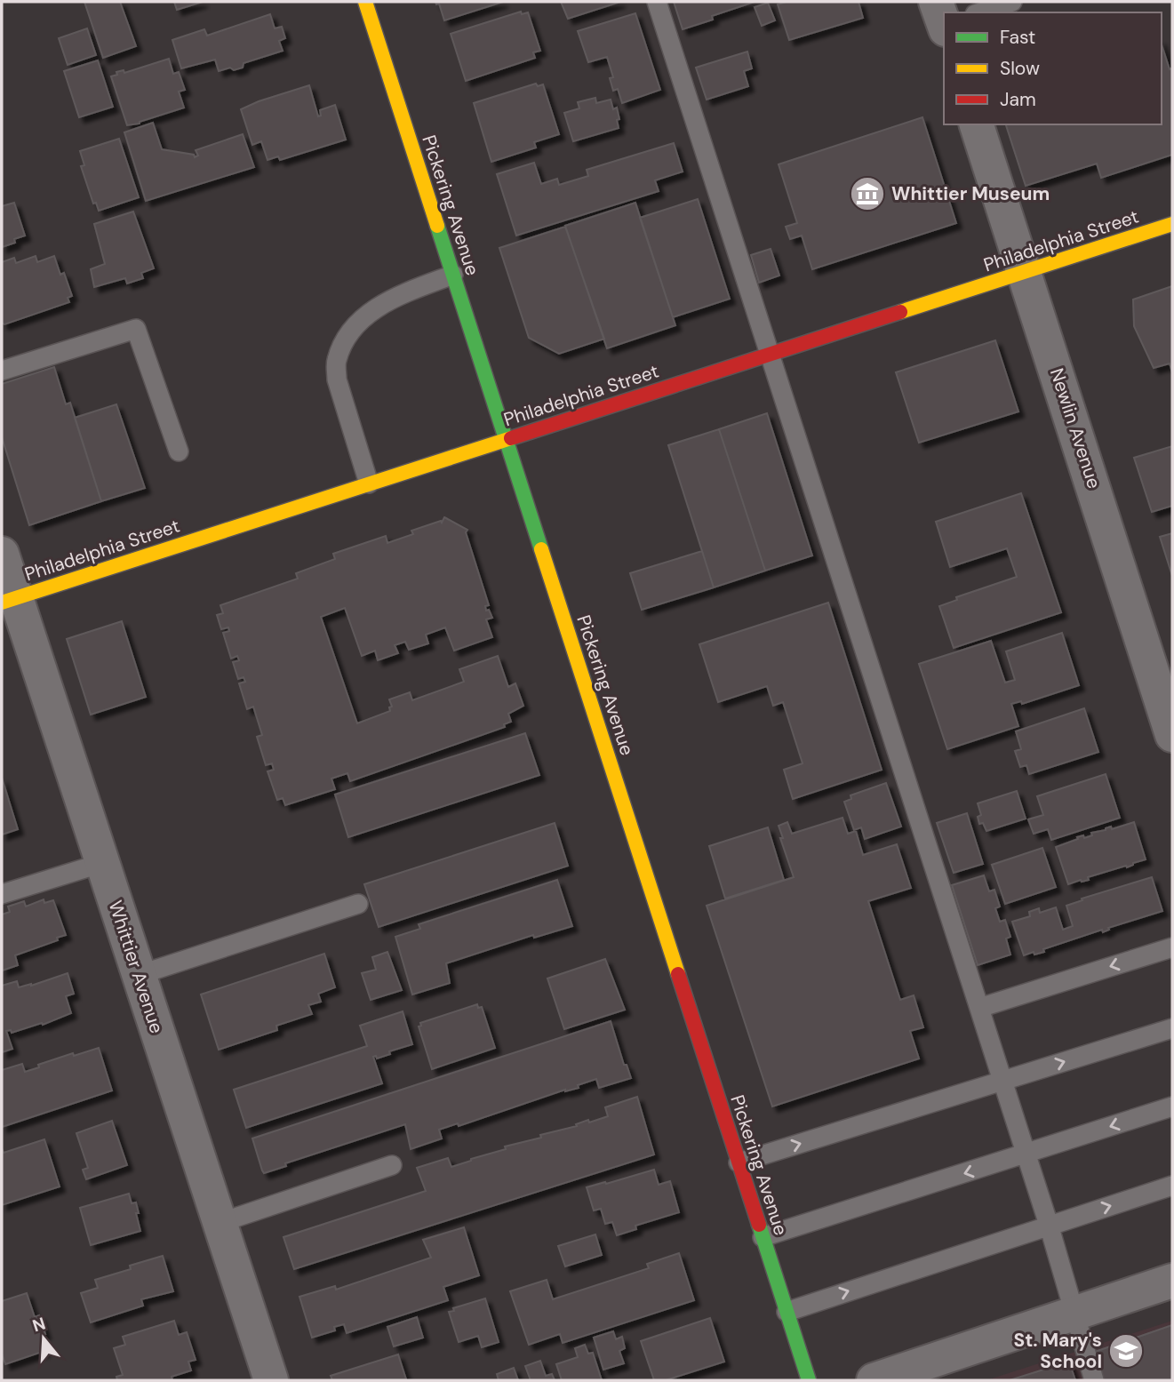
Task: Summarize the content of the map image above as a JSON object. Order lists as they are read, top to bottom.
{
  "streets": {
    "street": [
      "Pickering Avenue",
      "Philadelphia Street",
      "Newlin Avenue",
      "Whittier Avenue"
    ]
  },
  "crossings": [
    ["Pickering Avenue", "Philadelphia Street"],
    ["Philadelphia Street", "Newlin Avenue"],
    ["Philadelphia Street", "Whittier Avenue"]
  ],
  "places": {
    "museum": ["Whittier Museum"],
    "school or university": ["St. Mary's School"]
  },
  "legend": ["Fast", "Slow", "Jam"],
  "north": "top"
}
